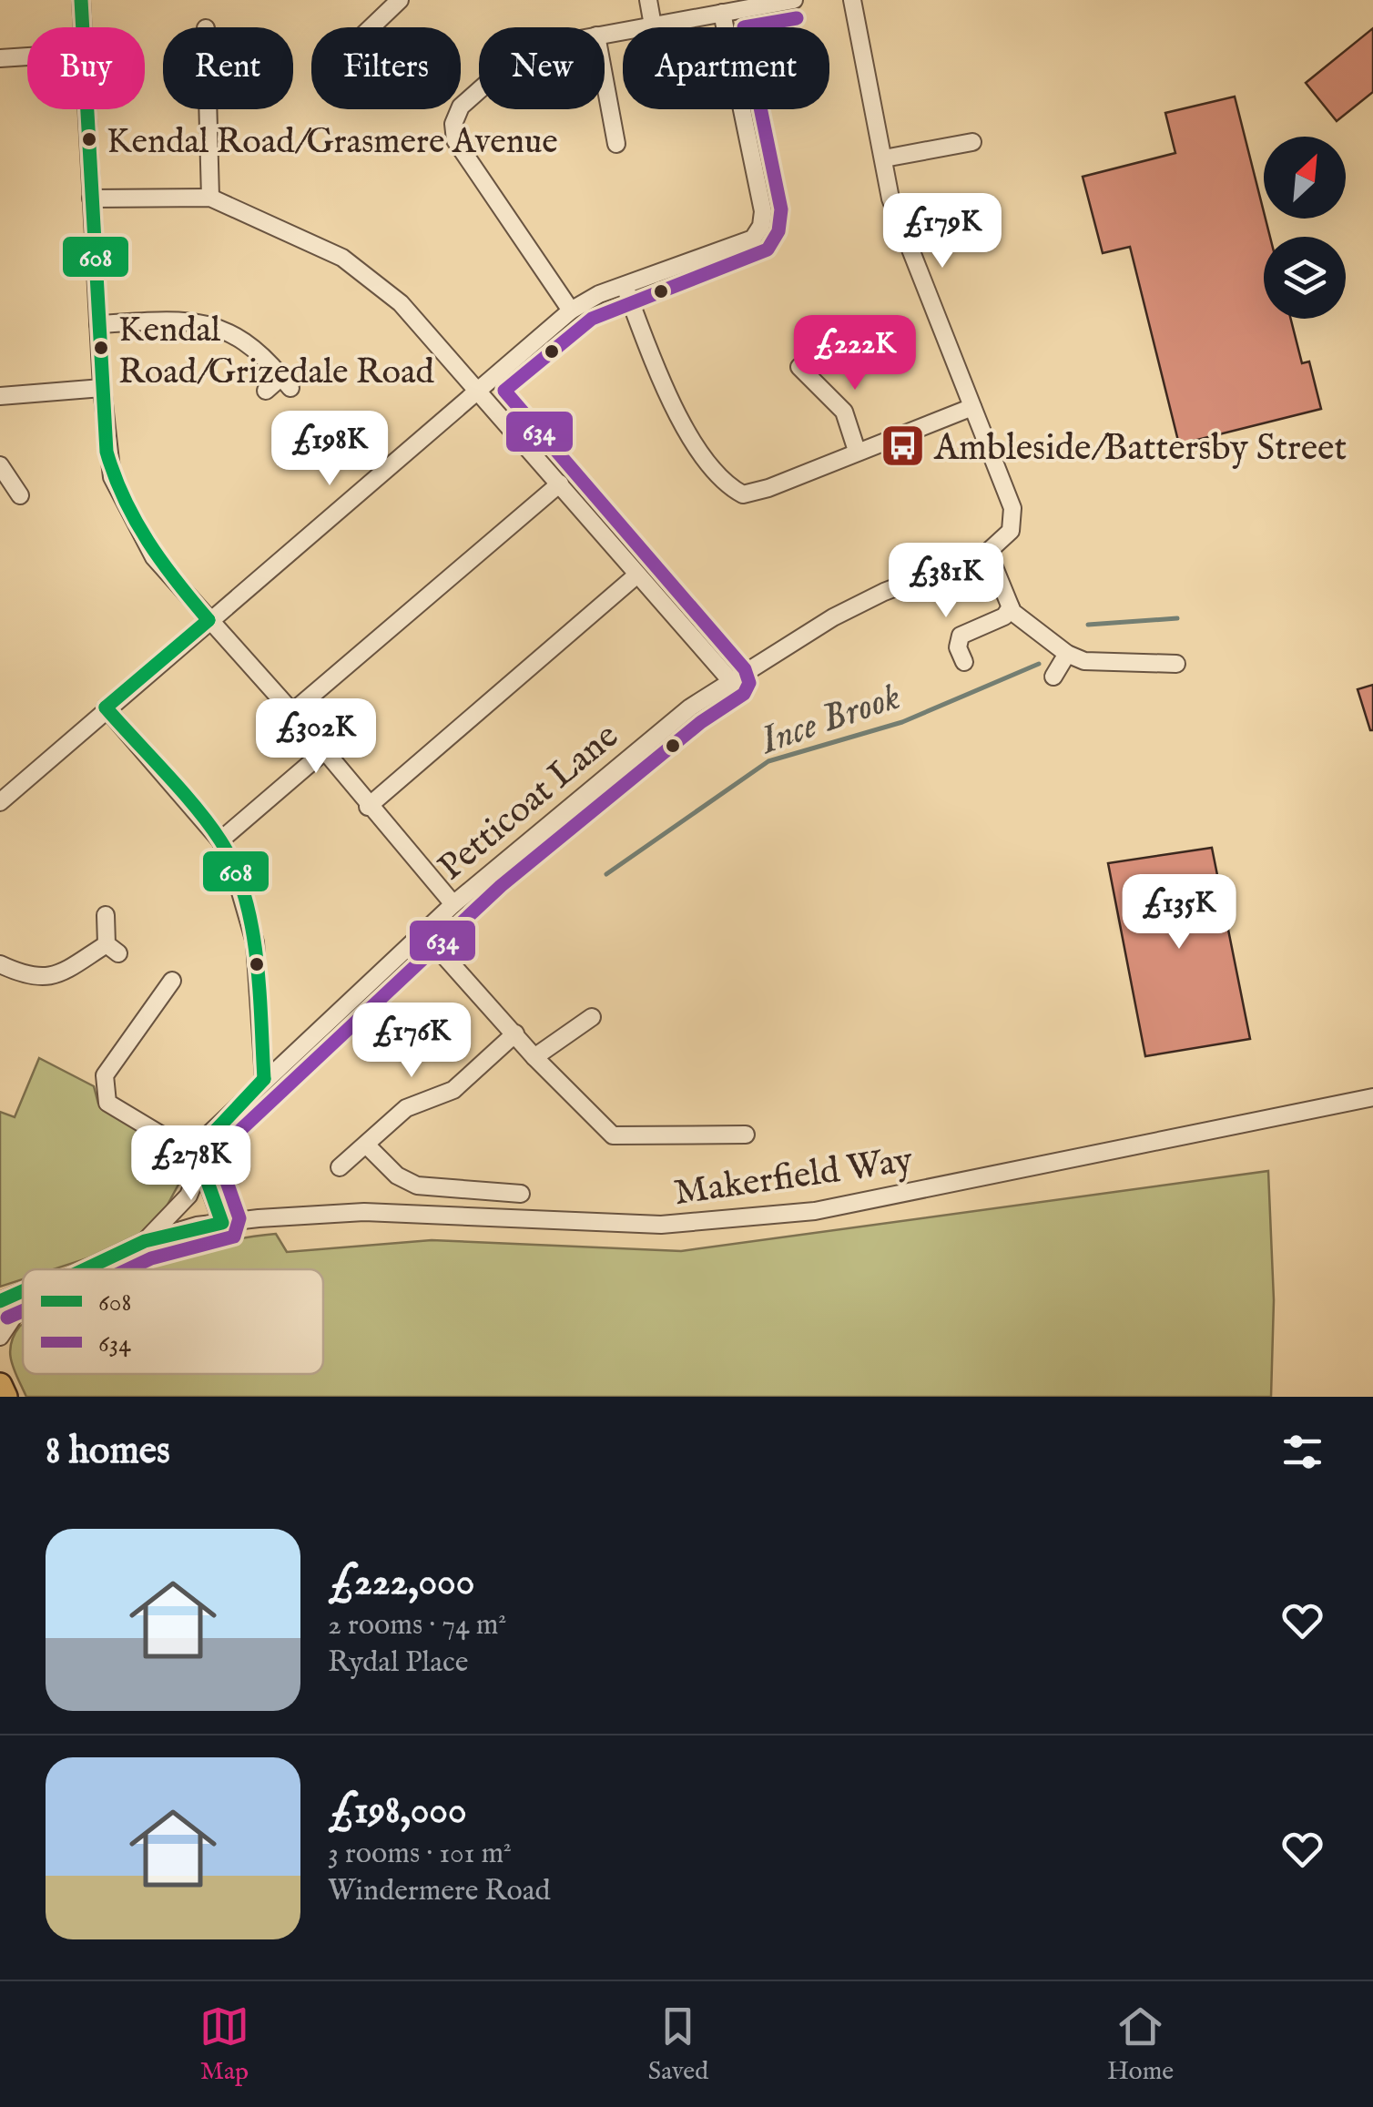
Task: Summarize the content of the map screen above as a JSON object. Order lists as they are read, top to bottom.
{
  "streets": {
    "street": ["Petticoat Lane", "Makerfield Way"]
  },
  "water": ["Ince Brook"],
  "places": {
    "other": ["Kendal Road/Grasmere Avenue", "Kendal Road/Grizedale Road"],
    "bus stop": ["Ambleside/Battersby Street"]
  },
  "lines": ["transit line 608", "transit line 634"],
  "legend": ["608", "634"],
  "north": "top right",
  "page": {
    "chip": [
      "Buy",
      "Rent",
      "Filters",
      "New",
      "Apartment"
    ],
    "price": [
      "£179K",
      "£222K",
      "£198K",
      "£381K",
      "£302K",
      "£135K",
      "£176K",
      "£278K"
    ],
    "heading": "8 homes",
    "list": [
      {
        "name": "£222,000",
        "note": "2 rooms · 74 m² · Rydal Place"
      },
      {
        "name": "£198,000",
        "note": "3 rooms · 101 m² · Windermere Road"
      }
    ],
    "tabs": ["Map", "Saved", "Home"]
  }
}
